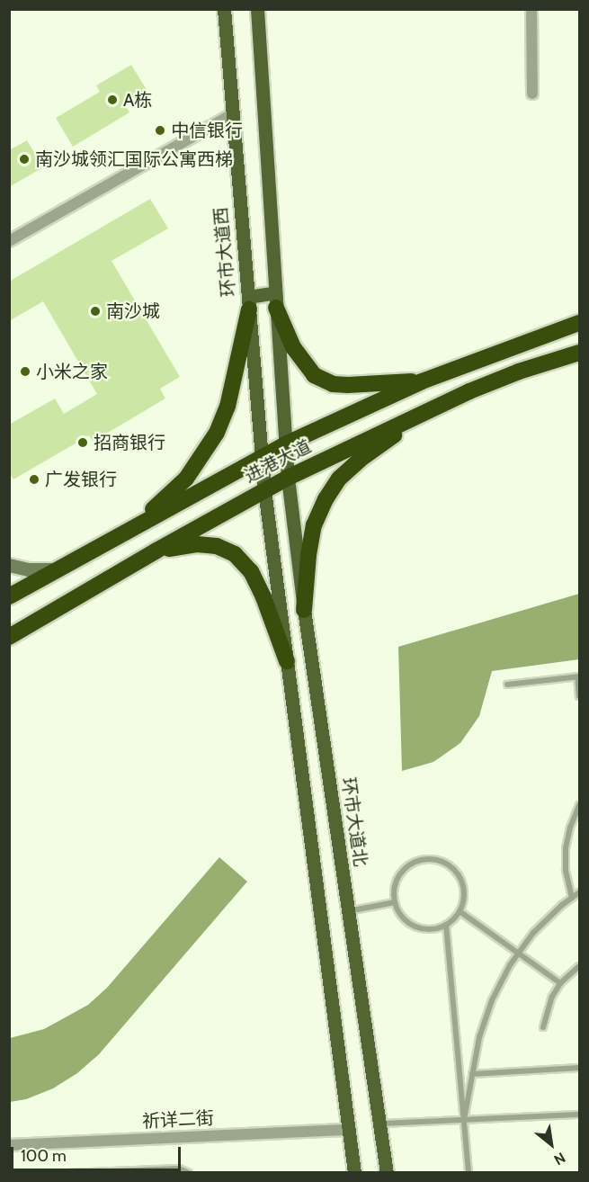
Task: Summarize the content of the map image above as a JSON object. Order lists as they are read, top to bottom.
{
  "streets": {
    "highway": ["进港大道"],
    "main road": ["环市大道西", "环市大道北"],
    "street": ["祈详二街"]
  },
  "crossings": [
    ["环市大道西", "进港大道"],
    ["进港大道", "环市大道北"]
  ],
  "places": [
    "A栋",
    "中信银行",
    "南沙城领汇国际公寓西梯",
    "南沙城",
    "小米之家",
    "招商银行",
    "广发银行"
  ],
  "scale_bar": "100 m",
  "north": "bottom right"
}
